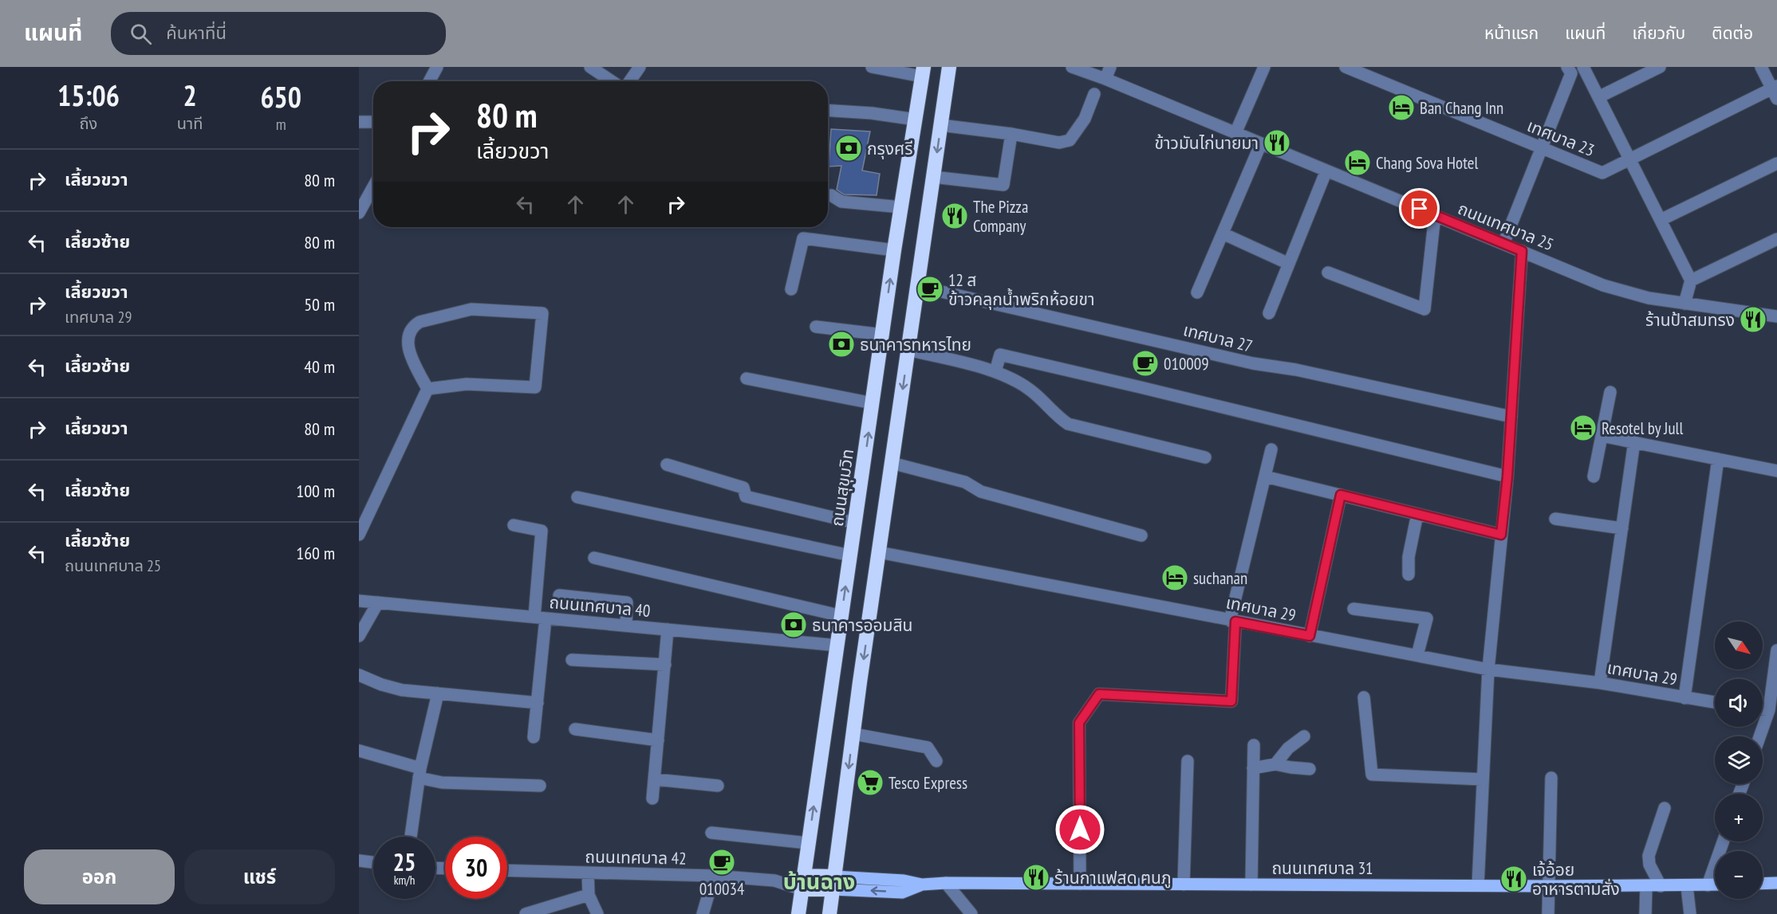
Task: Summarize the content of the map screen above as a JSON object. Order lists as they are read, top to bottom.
{
  "streets": {
    "highway": ["ถนนสุขุมวิท"],
    "main road": ["ถนนเทศบาล 31"],
    "street": [
      "เทศบาล 23",
      "ถนนเทศบาล 25",
      "เทศบาล 27",
      "ถนนเทศบาล 40",
      "เทศบาล 29",
      "ถนนเทศบาล 42"
    ]
  },
  "crossings": [
    ["ถนนสุขุมวิท", "ถนนเทศบาล 40"],
    ["ถนนสุขุมวิท", "ถนนเทศบาล 42"]
  ],
  "districts": ["บ้านฉาง"],
  "places": {
    "hotel": [
      "Ban Chang Inn",
      "Chang Sova Hotel",
      "Resotel by Jull",
      "suchanan"
    ],
    "restaurant": [
      "ข้าวมันไก่นายมา",
      "The Pizza Company",
      "ร้านป้าสมทรง",
      "ร้านกาแฟสด ฅนภู",
      "เจ้อ้อย อาหารตามสั่ง"
    ],
    "bank": ["กรุงศรี", "ธนาคารทหารไทย", "ธนาคารออมสิน"],
    "cafe": ["12 ส ข้าวคลุกน้ำพริกห้อยขา", "010009", "010034"],
    "supermarket": ["Tesco Express"]
  },
  "north": "bottom right",
  "page": {
    "header": "แผนที่",
    "search": "ค้นหาที่นี่",
    "nav": [
      "หน้าแรก",
      "แผนที่",
      "เกี่ยวกับ",
      "ติดต่อ"
    ],
    "eta": [
      "15:06",
      "ถึง",
      "2",
      "นาที",
      "650",
      "m"
    ],
    "turn": ["80 m", "เลี้ยวขวา"],
    "list": [
      {
        "name": "เลี้ยวขวา",
        "value": "80 m"
      },
      {
        "name": "เลี้ยวซ้าย",
        "value": "80 m"
      },
      {
        "name": "เลี้ยวขวา",
        "note": "เทศบาล 29",
        "value": "50 m"
      },
      {
        "name": "เลี้ยวซ้าย",
        "value": "40 m"
      },
      {
        "name": "เลี้ยวขวา",
        "value": "80 m"
      },
      {
        "name": "เลี้ยวซ้าย",
        "value": "100 m"
      },
      {
        "name": "เลี้ยวซ้าย",
        "note": "ถนนเทศบาล 25",
        "value": "160 m"
      }
    ],
    "map_buttons": ["+", "−"],
    "speed": "25 km/h",
    "limit": "30",
    "buttons": ["ออก", "แชร์"]
  }
}
